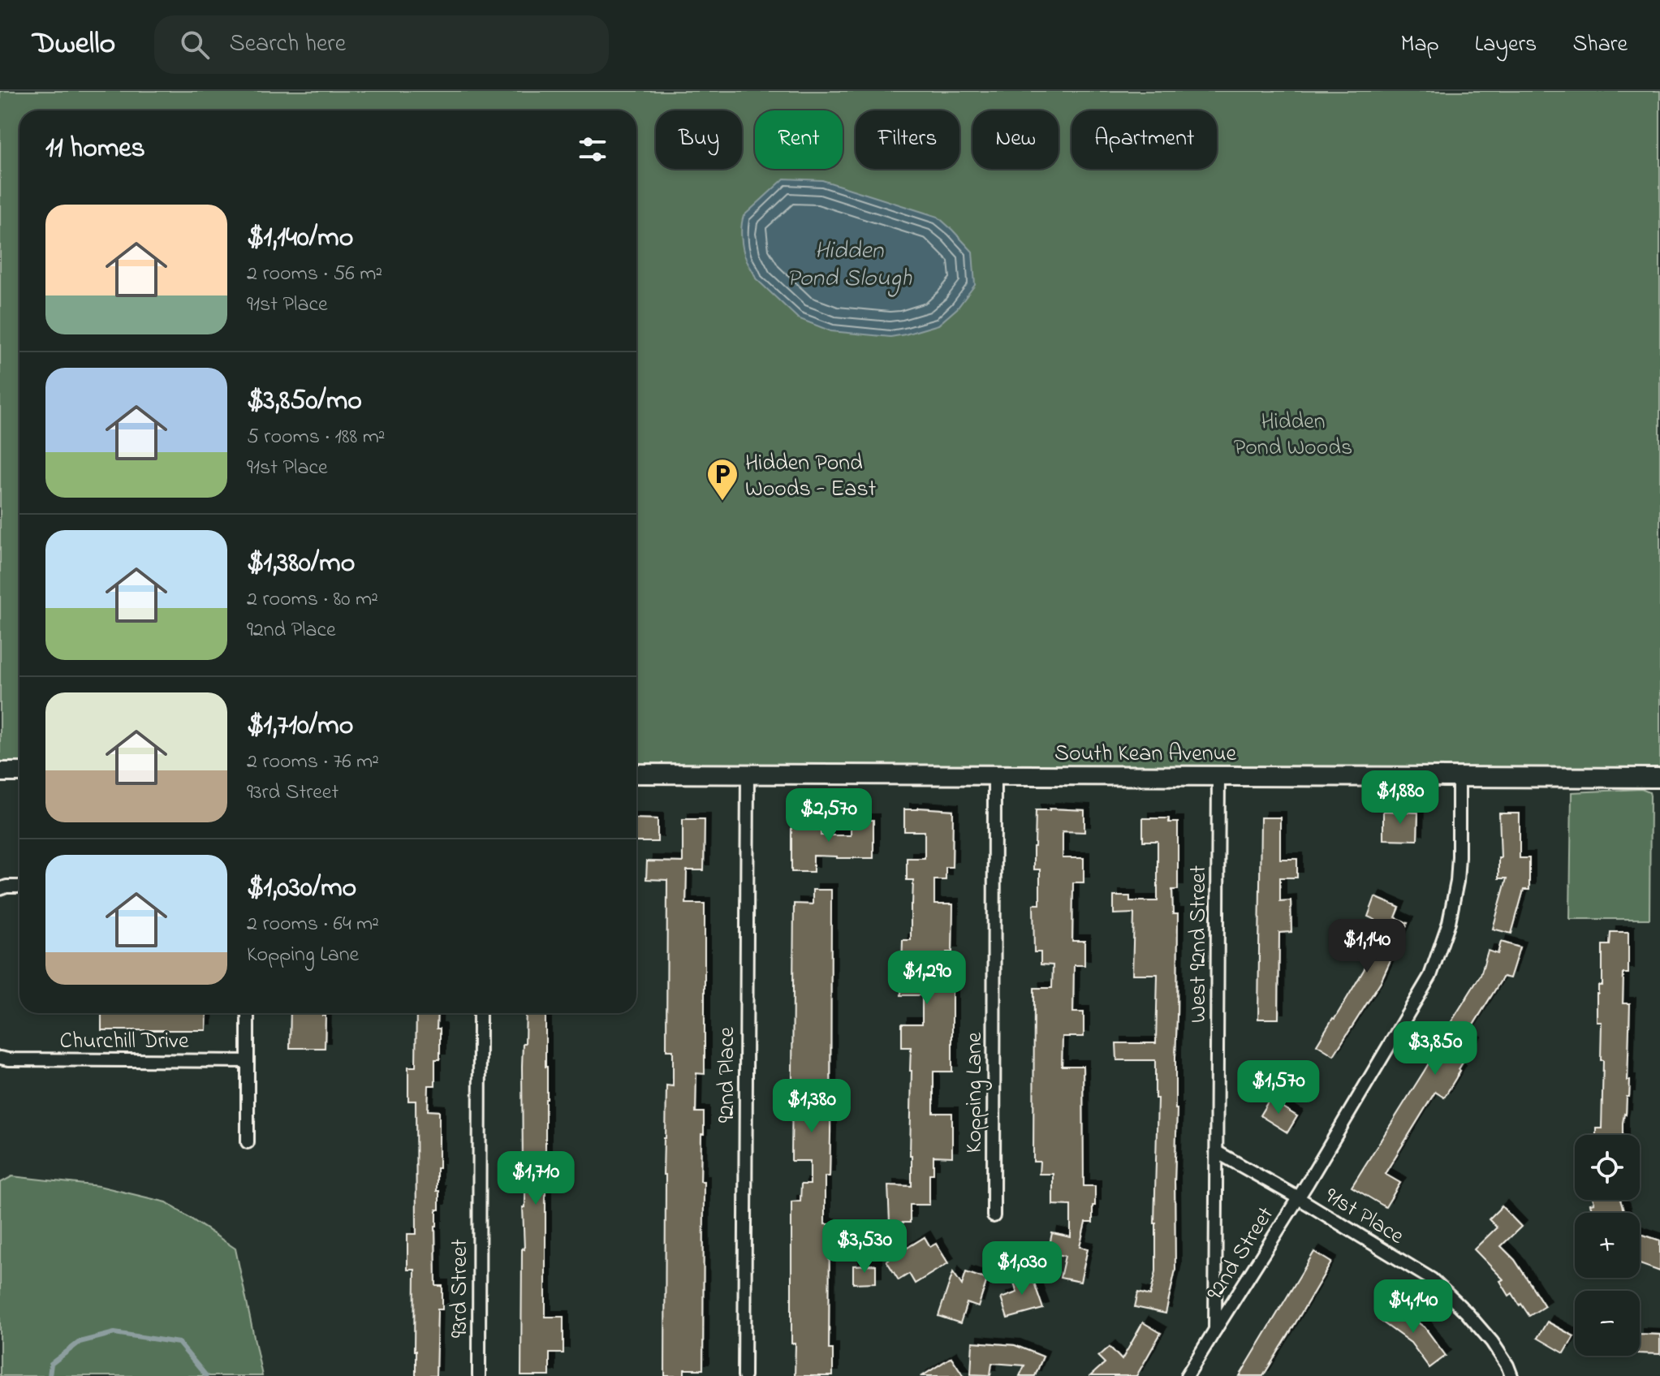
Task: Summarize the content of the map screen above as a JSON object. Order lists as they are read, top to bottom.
{
  "streets": {
    "street": [
      "South Kean Avenue",
      "West 92nd Street",
      "Churchill Drive",
      "92nd Place",
      "Kopping Lane",
      "91st Place",
      "92nd Street",
      "93rd Street"
    ]
  },
  "crossings": [
    ["South Kean Avenue", "West 92nd Street"],
    ["South Kean Avenue", "92nd Place"],
    ["South Kean Avenue", "Kopping Lane"],
    ["South Kean Avenue", "91st Place"],
    ["West 92nd Street", "92nd Street"],
    ["91st Place", "92nd Street"]
  ],
  "water": ["Hidden Pond Slough"],
  "parks": ["Hidden Pond Woods"],
  "places": {
    "parking": ["Hidden Pond Woods - East"]
  },
  "page": {
    "header": "Dwello",
    "search": "Search here",
    "nav": ["Map", "Layers", "Share"],
    "chip": [
      "Buy",
      "Rent",
      "Filters",
      "New",
      "Apartment"
    ],
    "heading": "11 homes",
    "list": [
      {
        "name": "$1,140/mo",
        "note": "2 rooms · 56 m² · 91st Place"
      },
      {
        "name": "$3,850/mo",
        "note": "5 rooms · 188 m² · 91st Place"
      },
      {
        "name": "$1,380/mo",
        "note": "2 rooms · 80 m² · 92nd Place"
      },
      {
        "name": "$1,710/mo",
        "note": "2 rooms · 76 m² · 93rd Street"
      },
      {
        "name": "$1,030/mo",
        "note": "2 rooms · 64 m² · Kopping Lane"
      }
    ],
    "price": [
      "$1,880",
      "$2,570",
      "$1,140",
      "$1,290",
      "$3,850",
      "$1,570",
      "$1,380",
      "$1,710",
      "$3,530",
      "$1,030",
      "$4,140"
    ],
    "map_buttons": ["+", "−"]
  }
}
